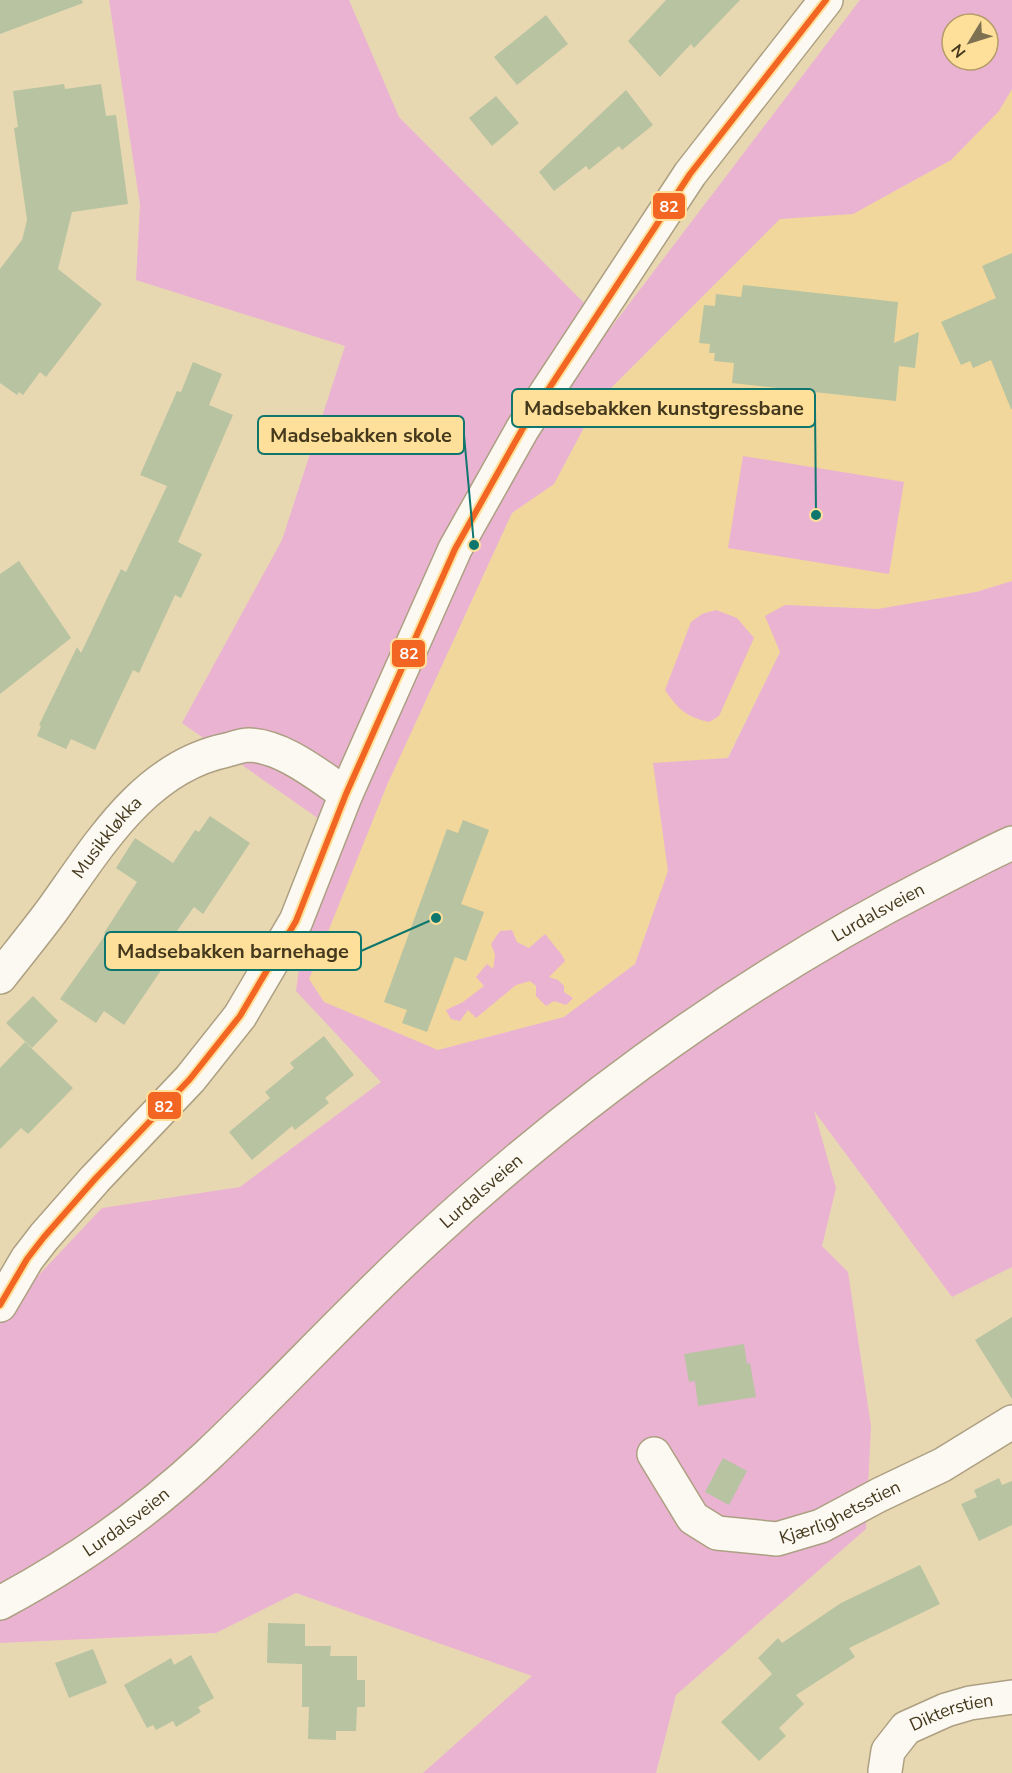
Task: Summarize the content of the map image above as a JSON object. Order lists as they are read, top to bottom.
{
  "streets": {
    "street": [
      "Musikkløkka",
      "Lurdalsveien",
      "Kjærlighetsstien",
      "Dikterstien"
    ]
  },
  "places": ["Madsebakken kunstgressbane", "Madsebakken skole", "Madsebakken barnehage"],
  "lines": ["transit line 82"],
  "north": "bottom left"
}
